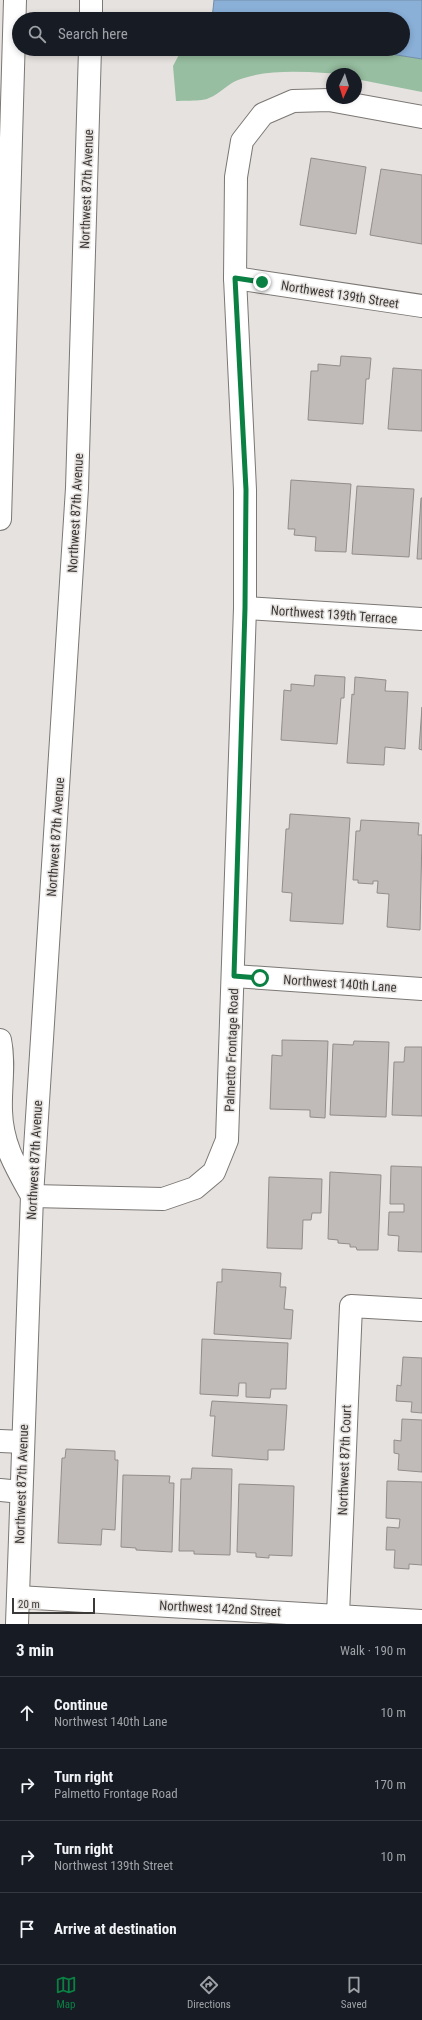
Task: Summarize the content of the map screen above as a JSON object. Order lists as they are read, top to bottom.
{
  "streets": {
    "street": [
      "Northwest 87th Avenue",
      "Northwest 139th Street",
      "Northwest 139th Terrace",
      "Northwest 140th Lane",
      "Palmetto Frontage Road",
      "Northwest 87th Court",
      "Northwest 142nd Street"
    ]
  },
  "crossings": [
    ["Northwest 87th Avenue", "Palmetto Frontage Road"],
    ["Northwest 87th Avenue", "Northwest 142nd Street"],
    ["Northwest 139th Street", "Palmetto Frontage Road"],
    ["Northwest 139th Terrace", "Palmetto Frontage Road"],
    ["Northwest 140th Lane", "Palmetto Frontage Road"],
    ["Northwest 87th Court", "Northwest 142nd Street"]
  ],
  "scale_bar": "20 m",
  "north": "bottom",
  "page": {
    "search": "Search here",
    "scale": "20 m",
    "heading": ["3 min", "Walk · 190 m"],
    "list": [
      ["Continue", "Northwest 140th Lane", "10 m"],
      ["Turn right", "Palmetto Frontage Road", "170 m"],
      ["Turn right", "Northwest 139th Street", "10 m"],
      "Arrive at destination"
    ],
    "nav": ["Map", "Directions", "Saved"]
  }
}
